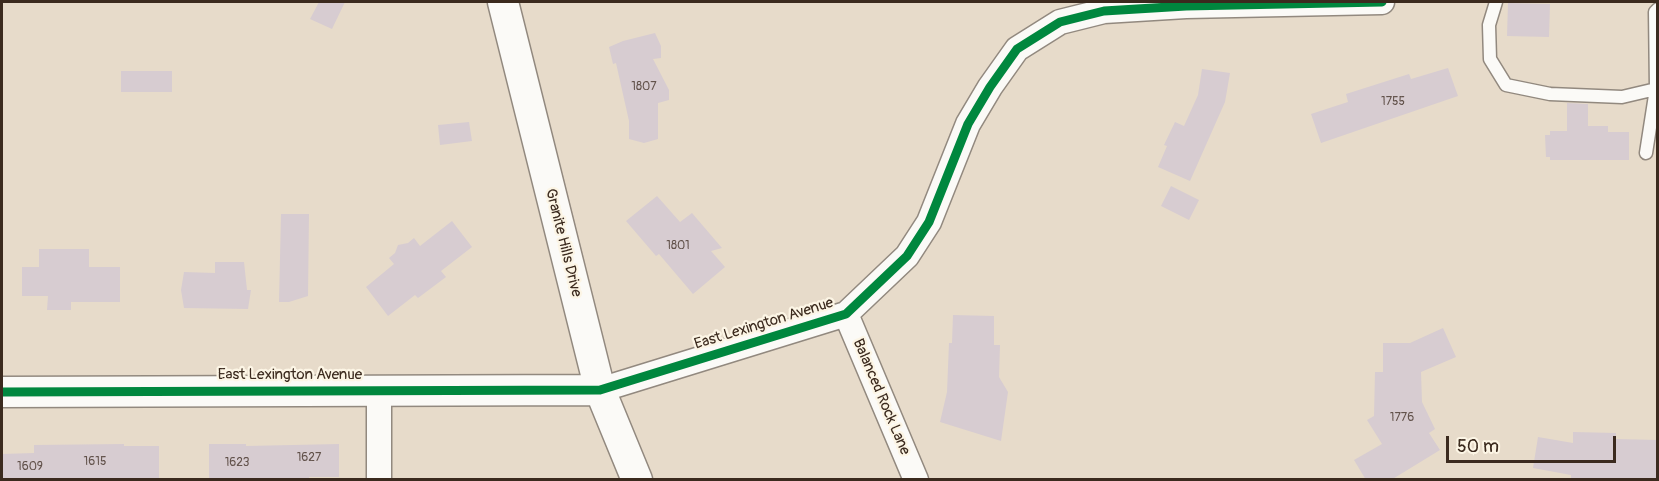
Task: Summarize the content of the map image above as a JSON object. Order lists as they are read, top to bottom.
{
  "streets": {
    "street": ["Granite Hills Drive", "East Lexington Avenue", "Balanced Rock Lane"]
  },
  "crossings": [
    ["Granite Hills Drive", "East Lexington Avenue"],
    ["East Lexington Avenue", "Balanced Rock Lane"]
  ],
  "house_numbers": [
    "1807",
    "1755",
    "1801",
    "1776",
    "1627",
    "1615",
    "1623",
    "1609"
  ],
  "scale_bar": "50 m"
}
